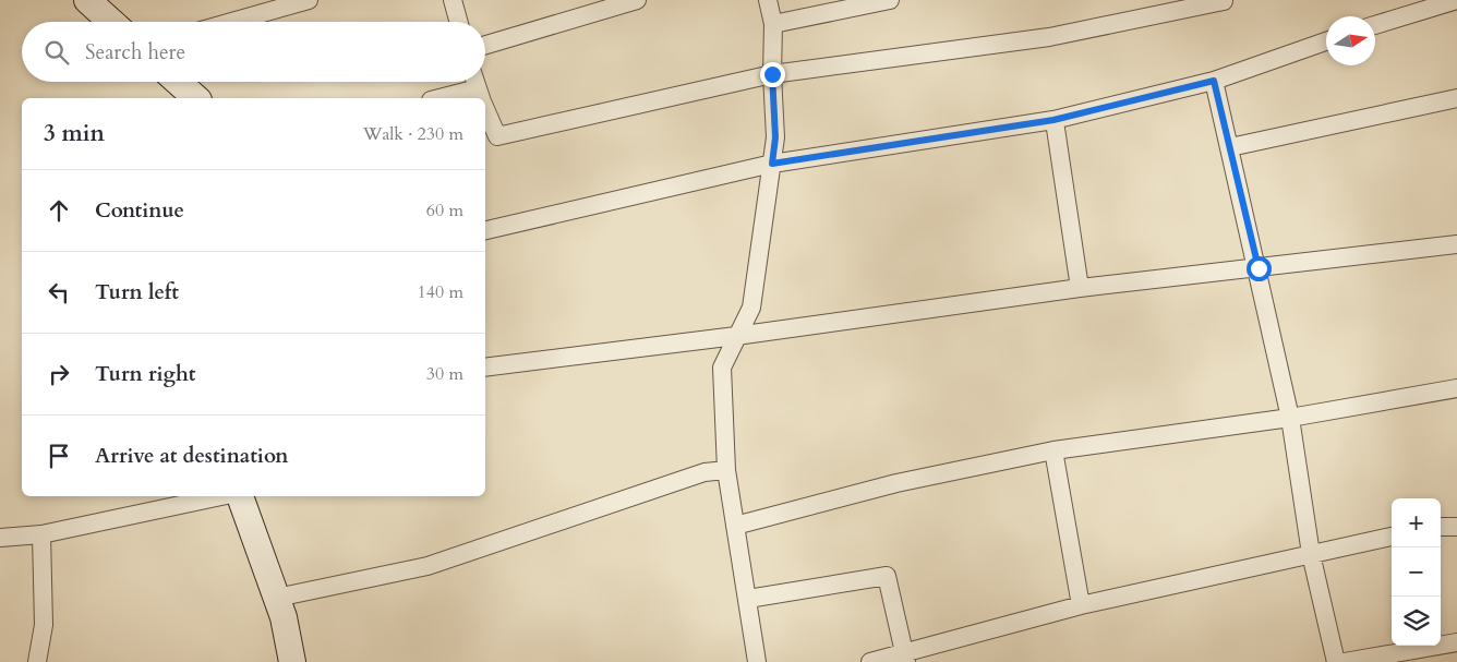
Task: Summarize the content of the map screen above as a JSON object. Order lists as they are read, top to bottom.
{
  "north": "right",
  "page": {
    "search": "Search here",
    "heading": ["3 min", "Walk · 230 m"],
    "list": [
      ["Continue", "60 m"],
      ["Turn left", "140 m"],
      ["Turn right", "30 m"],
      "Arrive at destination"
    ],
    "map_buttons": ["+", "−"]
  }
}
